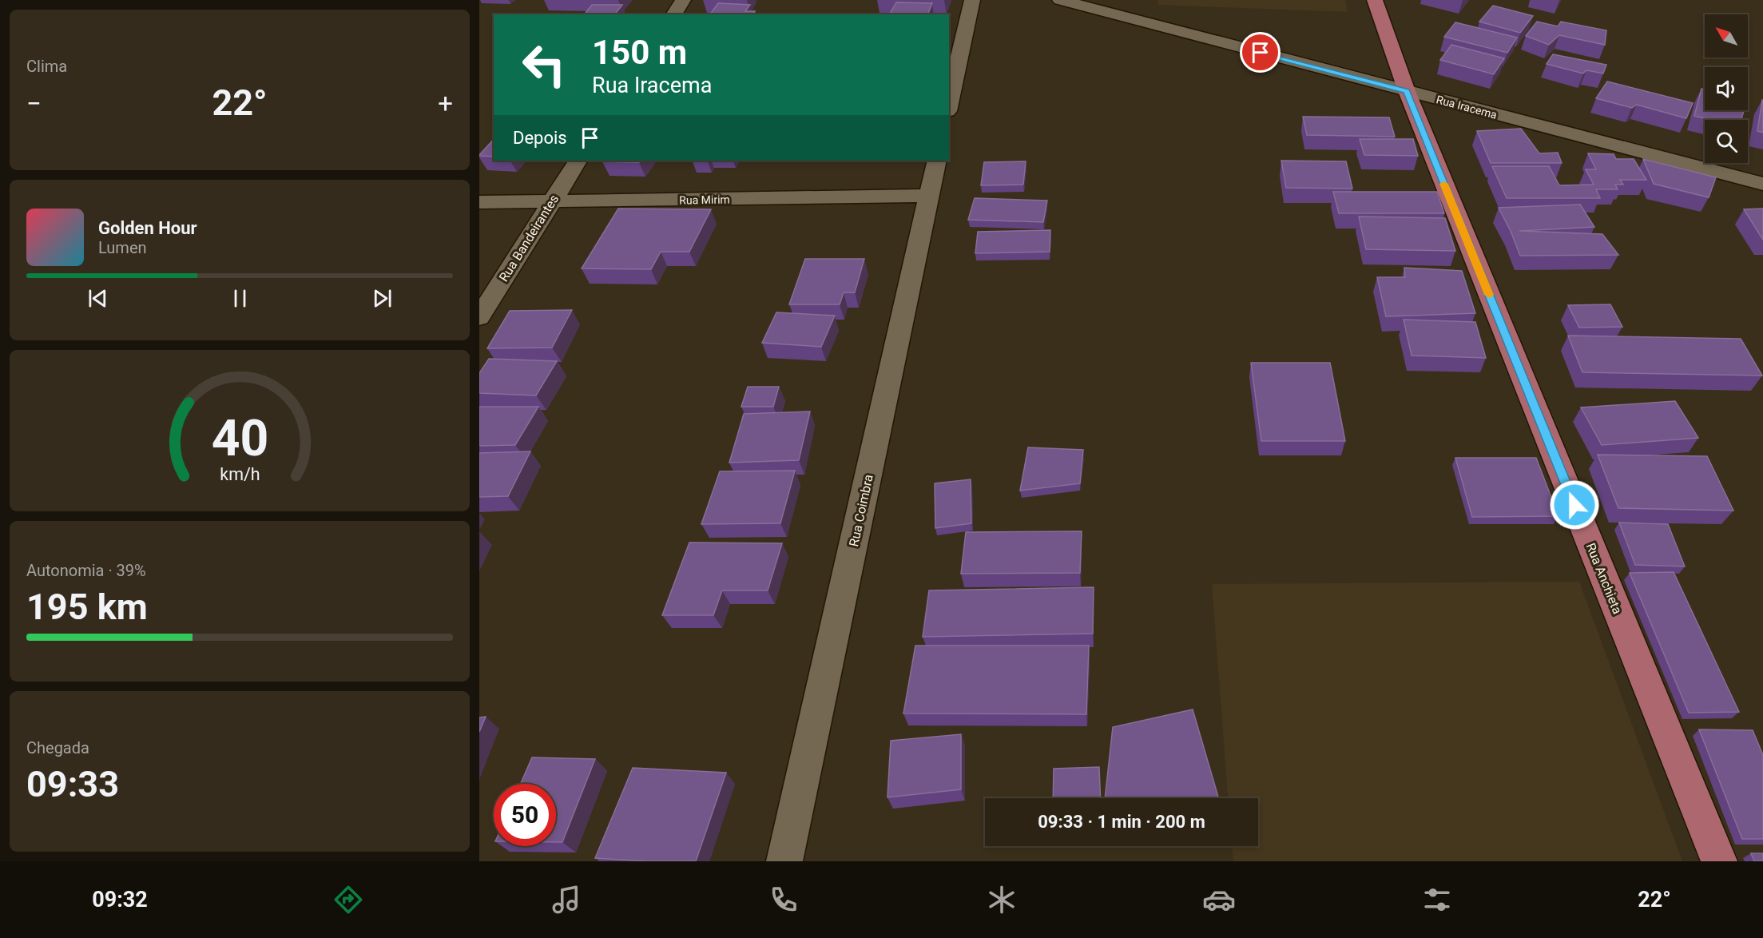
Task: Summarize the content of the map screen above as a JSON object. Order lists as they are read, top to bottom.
{
  "streets": {
    "main road": ["Rua Anchieta"],
    "street": [
      "Rua Iracema",
      "Rua Mirim",
      "Rua Bandeirantes",
      "Rua Coimbra"
    ]
  },
  "crossings": [
    ["Rua Iracema", "Rua Anchieta"],
    ["Rua Mirim", "Rua Bandeirantes"],
    ["Rua Mirim", "Rua Coimbra"]
  ],
  "north": "top left",
  "page": {
    "tile": [
      "Clima",
      ["Autonomia · 39%", "195 km"],
      ["Chegada", "09:33"]
    ],
    "turn": ["150 m", "Rua Iracema"],
    "heat": ["−", "22°", "+"],
    "then": "Depois",
    "song": ["Golden Hour", "Lumen"],
    "limit": "50",
    "trip": "09:33 · 1 min · 200 m",
    "tabs": ["09:32", "22°"],
    "gauge": ["40", "km/h"]
  }
}
